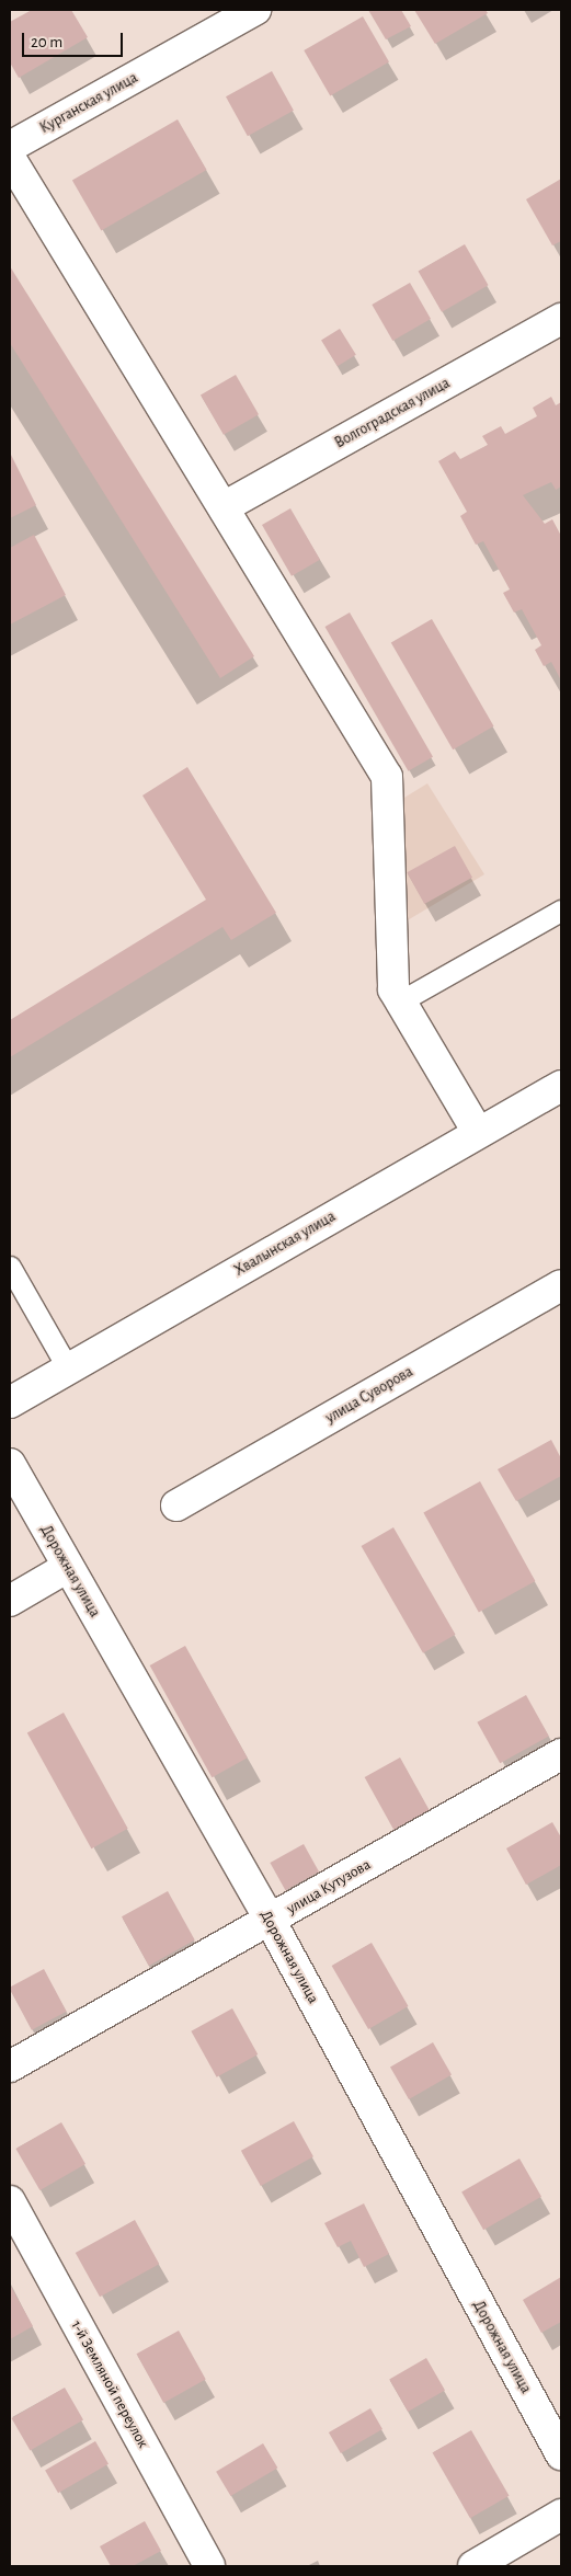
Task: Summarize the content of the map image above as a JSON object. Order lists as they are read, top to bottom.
{
  "streets": {
    "street": [
      "Курганская улица",
      "Волгоградская улица",
      "Хвалынская улица",
      "улица Суворова",
      "Дорожная улица",
      "улица Кутузова",
      "1-й Земляной переулок"
    ]
  },
  "crossings": [
    ["Дорожная улица", "улица Кутузова"]
  ],
  "scale_bar": "20 m"
}
